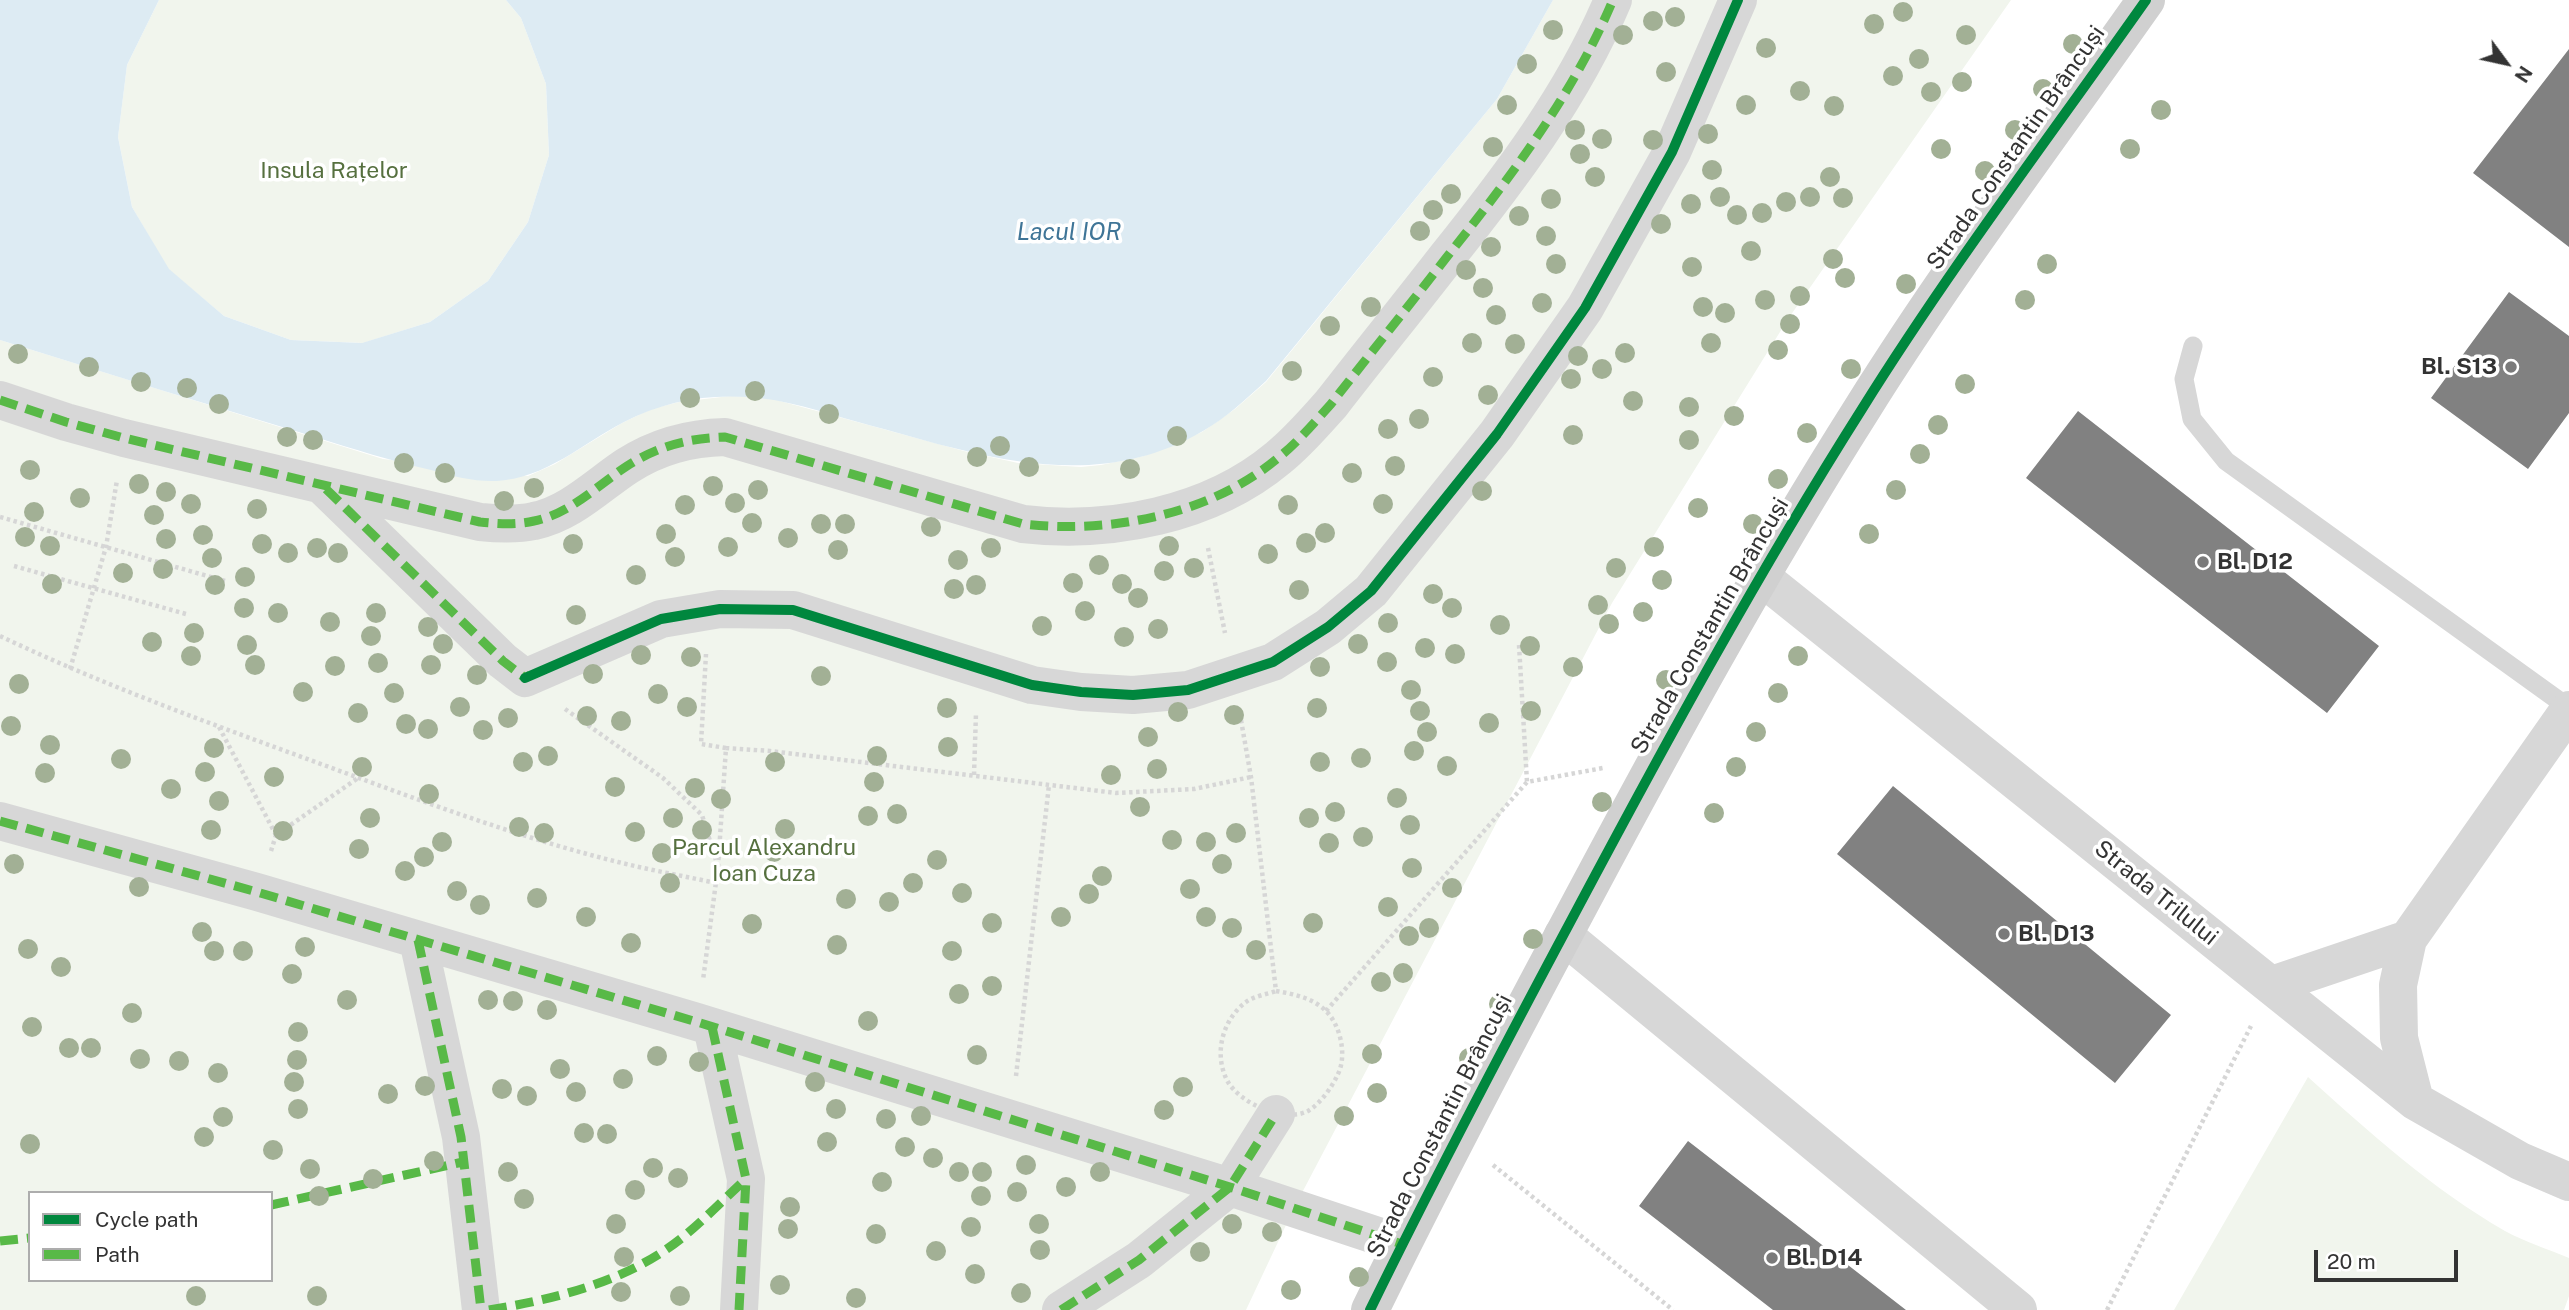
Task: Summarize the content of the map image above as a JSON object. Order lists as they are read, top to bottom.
{
  "streets": {
    "main road": ["Strada Constantin Brâncuși"],
    "street": ["Strada Trilului"]
  },
  "crossings": [
    ["Strada Constantin Brâncuși", "Strada Trilului"]
  ],
  "water": ["Lacul IOR"],
  "parks": ["Insula Rațelor", "Parcul Alexandru Ioan Cuza"],
  "places": [
    "Bl. S13",
    "Bl. D12",
    "Bl. D13",
    "Bl. D14"
  ],
  "legend": ["Cycle path", "Path"],
  "scale_bar": "20 m",
  "north": "bottom right"
}
